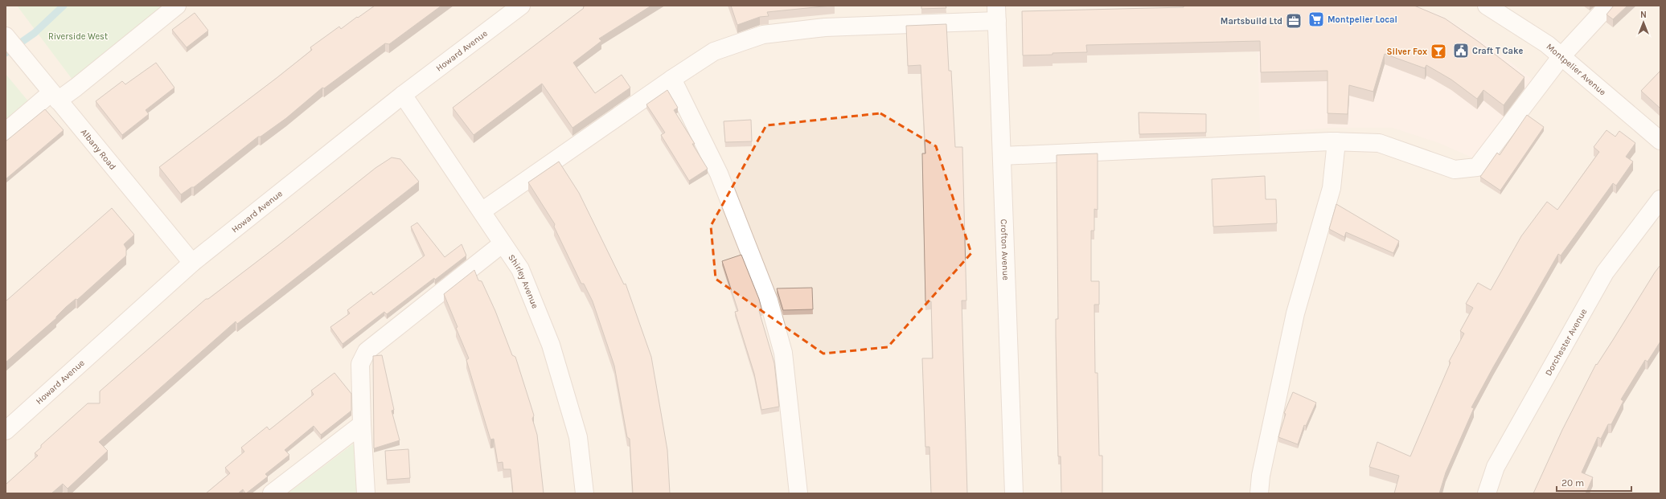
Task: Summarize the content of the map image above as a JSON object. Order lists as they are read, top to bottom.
{
  "streets": {
    "street": [
      "Howard Avenue",
      "Montpelier Avenue",
      "Albany Road",
      "Crofton Avenue",
      "Shirley Avenue",
      "Dorchester Avenue"
    ]
  },
  "crossings": [
    ["Howard Avenue", "Albany Road"],
    ["Howard Avenue", "Shirley Avenue"]
  ],
  "parks": ["Riverside West"],
  "places": {
    "supermarket": ["Montpelier Local"],
    "office": ["Martsbuild Ltd"],
    "public building": ["Craft T Cake"],
    "bar": ["Silver Fox"]
  },
  "scale_bar": "20 m",
  "north": "top"
}
